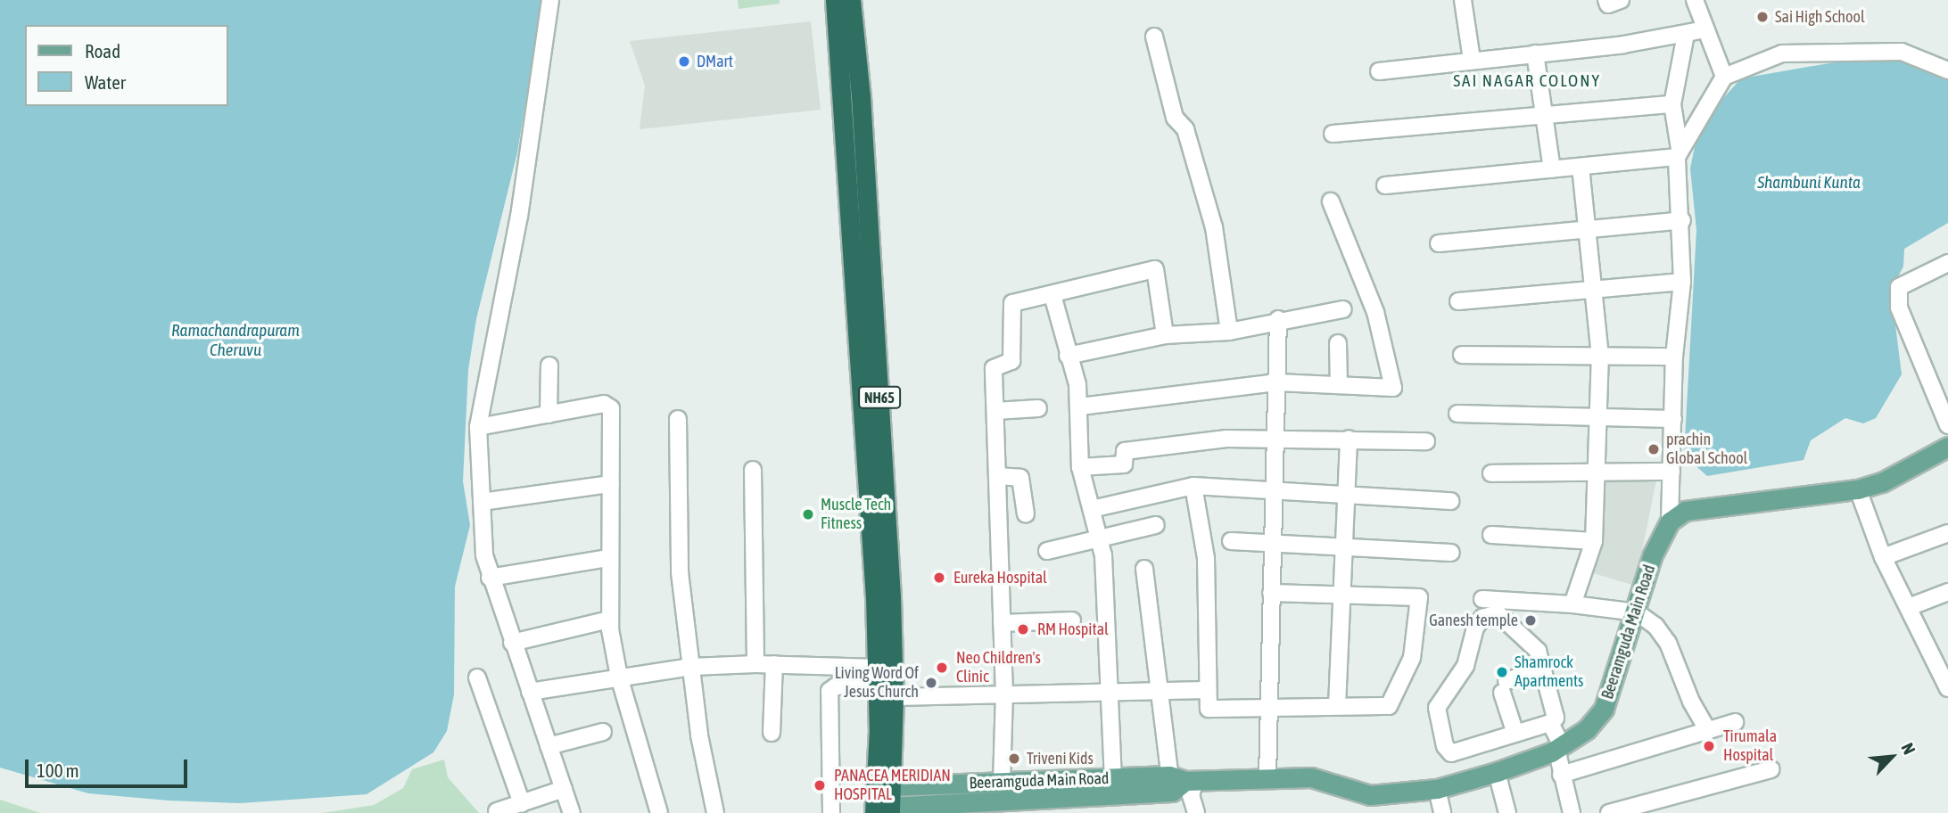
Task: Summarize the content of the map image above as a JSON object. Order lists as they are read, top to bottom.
{
  "streets": {
    "highway": ["NH65"],
    "main road": ["Beeramguda Main Road"]
  },
  "crossings": [
    ["NH65", "Beeramguda Main Road"]
  ],
  "districts": ["SAI NAGAR COLONY"],
  "water": ["Shambuni Kunta", "Ramachandrapuram Cheruvu"],
  "places": [
    "Sai High School",
    "DMart",
    "prachin Global School",
    "Muscle Tech Fitness",
    "Eureka Hospital",
    "Ganesh temple",
    "RM Hospital",
    "Neo Children's Clinic",
    "Shamrock Apartments",
    "Living Word Of Jesus Church",
    "Tirumala Hospital",
    "Triveni Kids",
    "PANACEA MERIDIAN HOSPITAL"
  ],
  "legend": ["Road", "Water"],
  "scale_bar": "100 m",
  "north": "top right"
}
